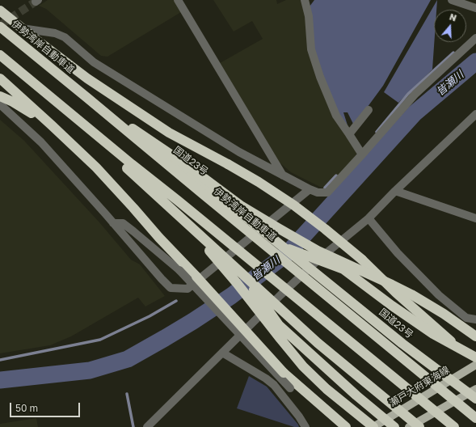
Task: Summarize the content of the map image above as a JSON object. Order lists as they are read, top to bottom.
{
  "streets": {
    "highway": ["伊勢湾岸自動車道", "国道23号"],
    "main road": ["瀬戸大府東海線"]
  },
  "water": ["皆瀬川"],
  "scale_bar": "50 m",
  "north": "top"
}
